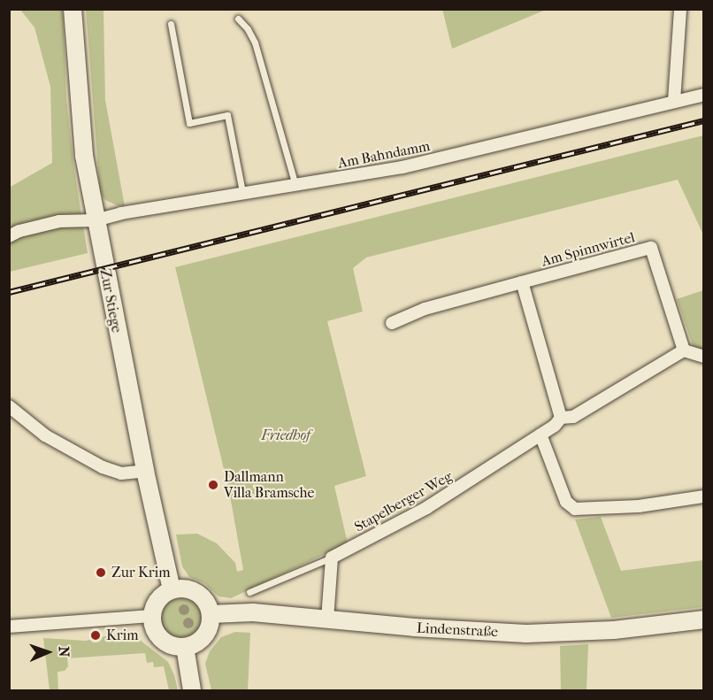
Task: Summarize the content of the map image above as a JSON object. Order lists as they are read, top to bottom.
{
  "streets": {
    "street": [
      "Am Bahndamm",
      "Am Spinnwirtel",
      "Zur Stiege",
      "Stapelberger Weg",
      "Lindenstraße"
    ]
  },
  "crossings": [
    ["Am Bahndamm", "Zur Stiege"],
    ["Zur Stiege", "Lindenstraße"]
  ],
  "parks": ["Friedhof"],
  "places": ["Dallmann Villa Bramsche", "Zur Krim", "Krim"],
  "north": "right"
}
